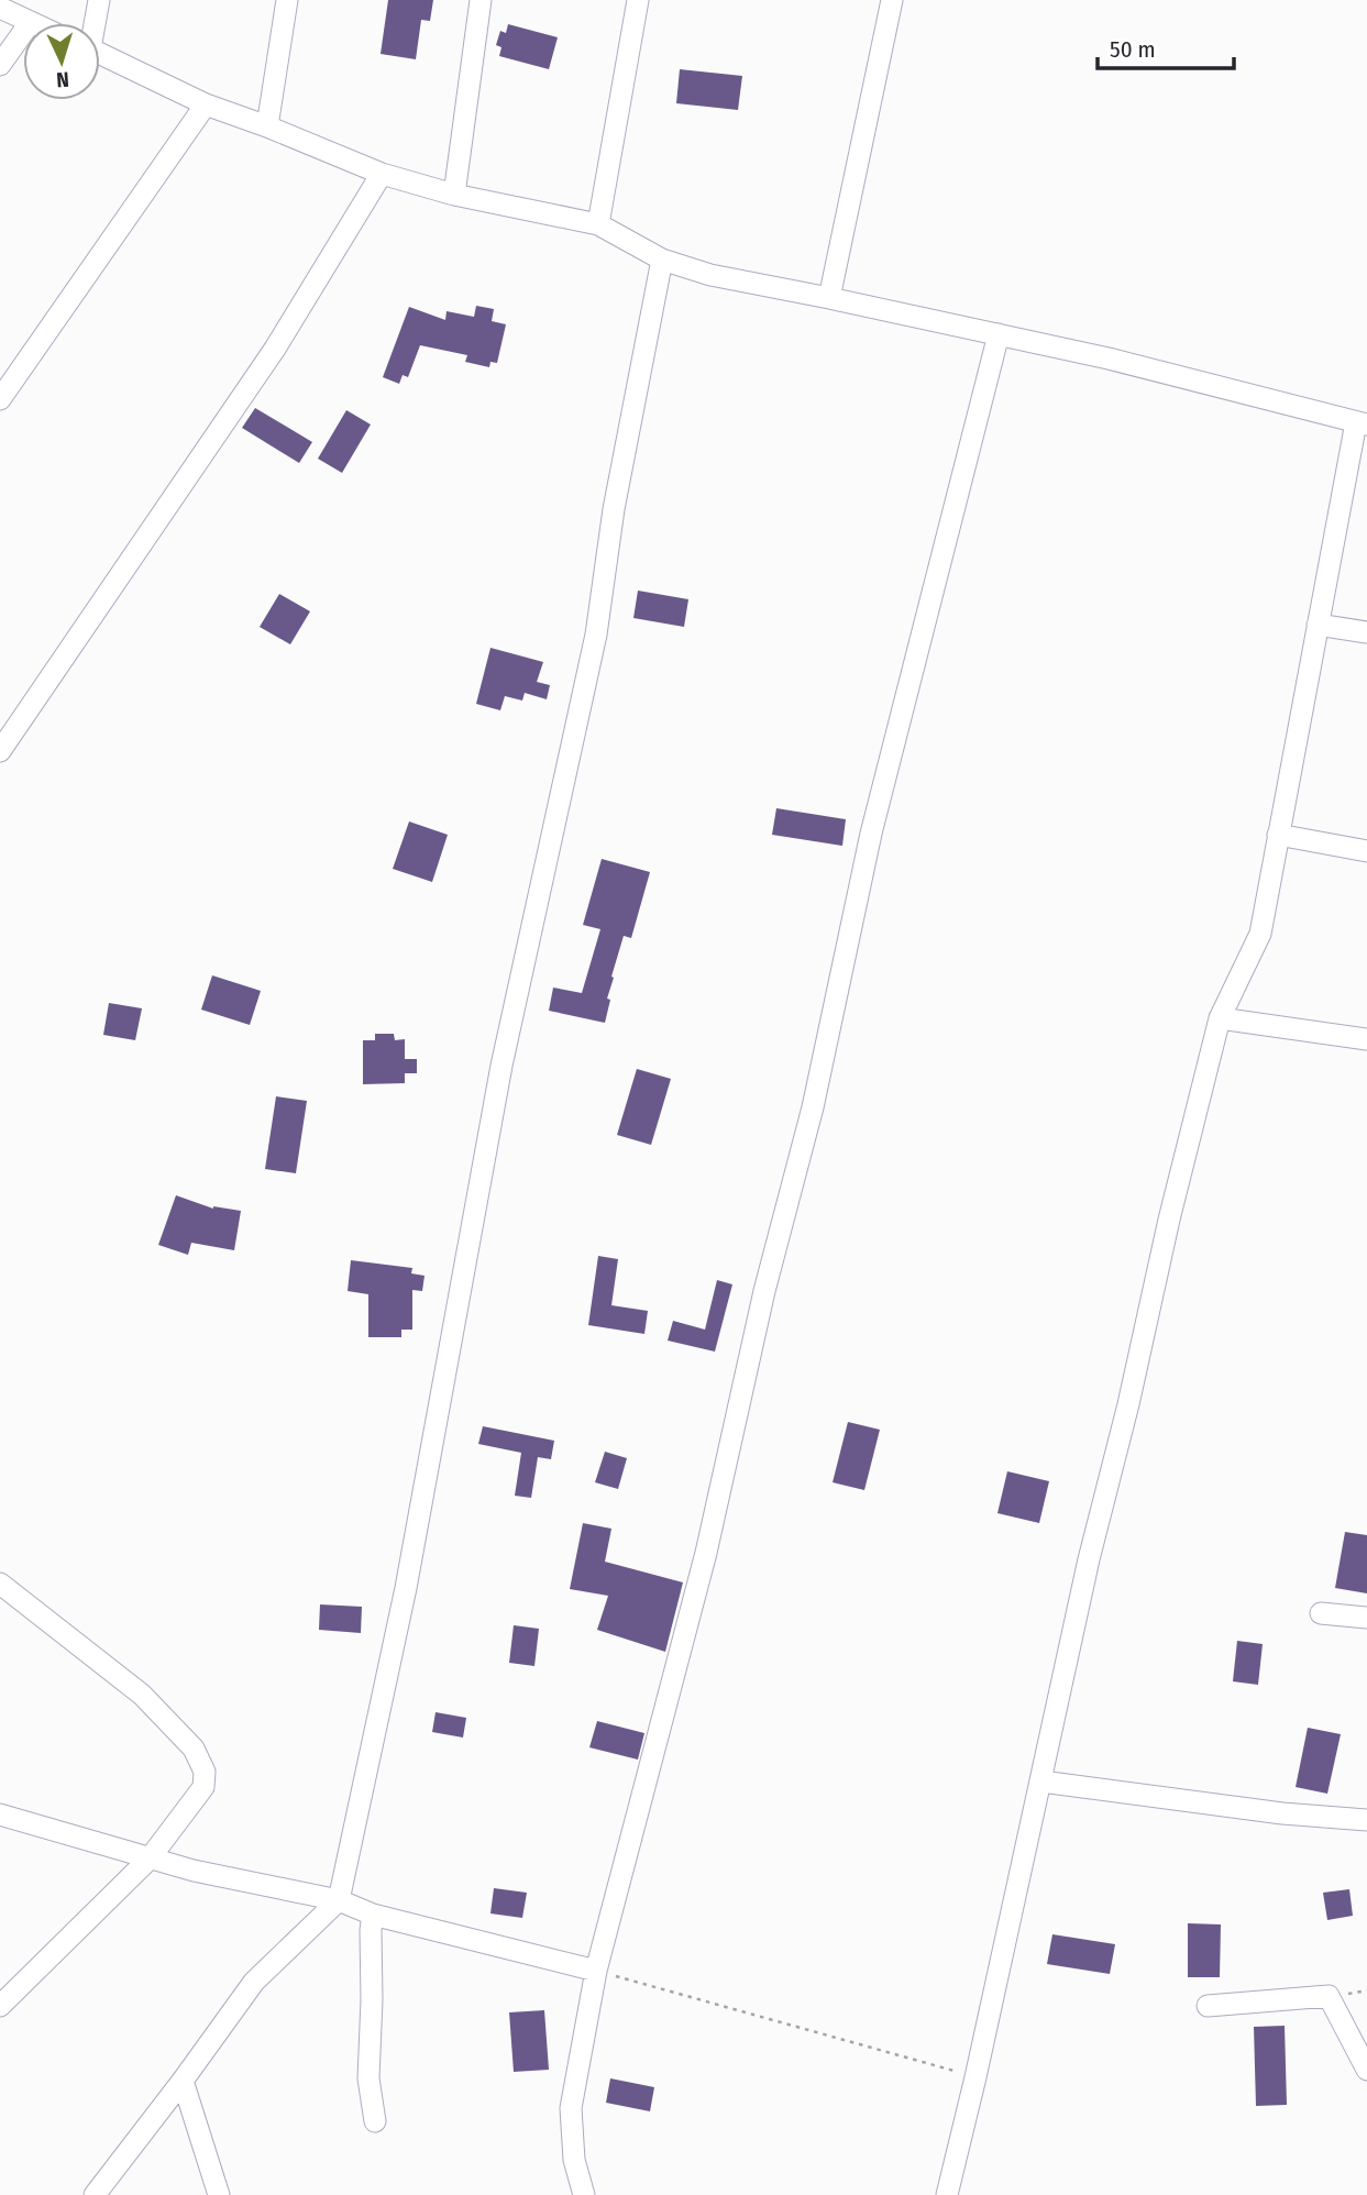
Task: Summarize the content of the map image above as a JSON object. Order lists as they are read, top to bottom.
{
  "scale_bar": "50 m",
  "north": "bottom"
}
